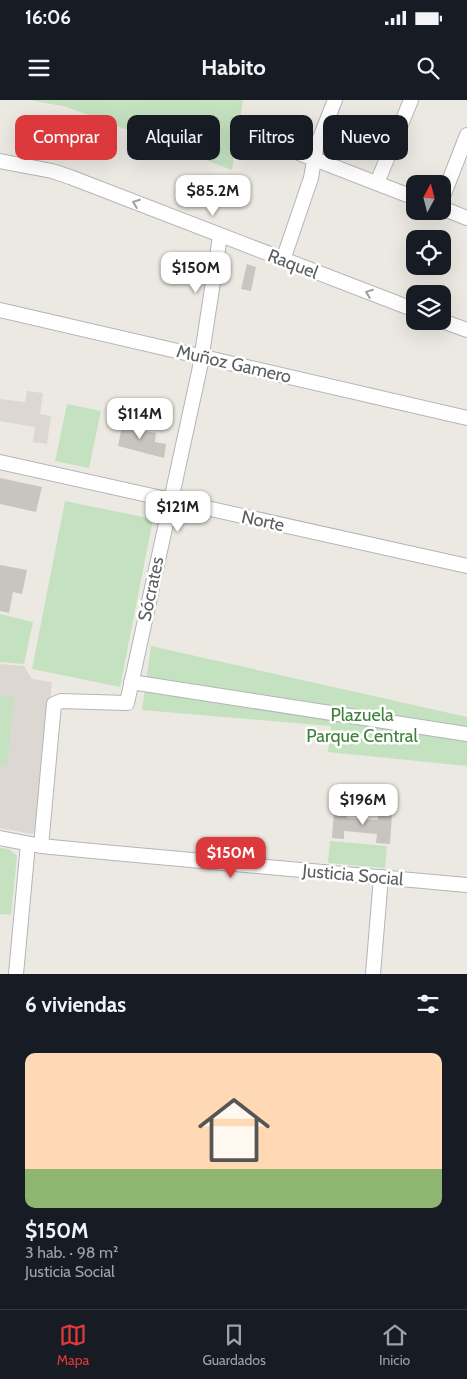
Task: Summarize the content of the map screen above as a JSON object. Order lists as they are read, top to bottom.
{
  "streets": {
    "street": [
      "Raquel",
      "Muñoz Gamero",
      "Norte",
      "Sócrates",
      "Justicia Social"
    ]
  },
  "crossings": [
    ["Raquel", "Sócrates"],
    ["Muñoz Gamero", "Sócrates"],
    ["Norte", "Sócrates"],
    ["Sócrates", "Justicia Social"]
  ],
  "one_way": ["Raquel"],
  "parks": ["Plazuela Parque Central"],
  "north": "top",
  "page": {
    "status": "16:06",
    "header": "Habito",
    "chip": [
      "Comprar",
      "Alquilar",
      "Filtros",
      "Nuevo"
    ],
    "price": [
      "$85.2M",
      "$150M",
      "$114M",
      "$121M",
      "$196M",
      "$150M"
    ],
    "heading": "6 viviendas",
    "list": [
      {
        "name": "$150M",
        "note": "3 hab. · 98 m² · Justicia Social"
      }
    ],
    "tabs": ["Mapa", "Guardados", "Inicio"]
  }
}
